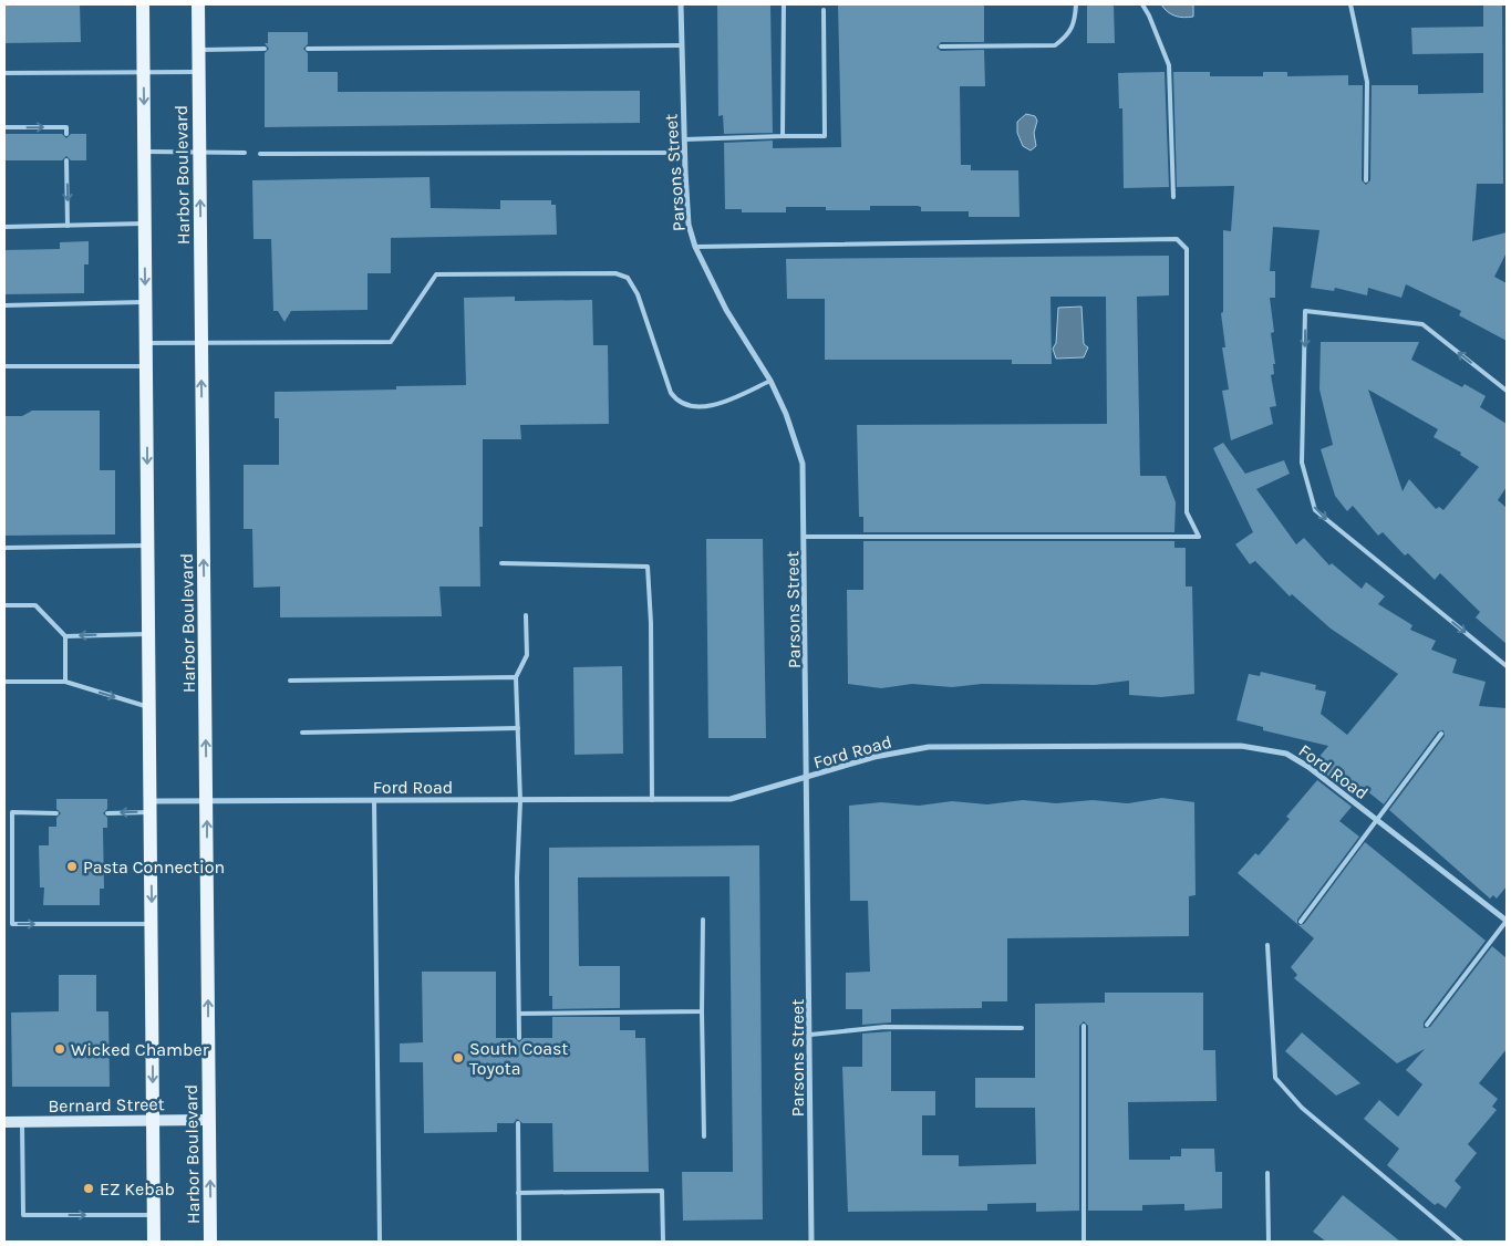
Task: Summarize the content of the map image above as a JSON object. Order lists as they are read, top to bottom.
{
  "streets": {
    "main road": ["Harbor Boulevard"],
    "street": ["Parsons Street", "Ford Road", "Bernard Street"]
  },
  "crossings": [
    ["Parsons Street", "Ford Road"],
    ["Harbor Boulevard", "Ford Road"],
    ["Harbor Boulevard", "Bernard Street"]
  ],
  "places": [
    "Pasta Connection",
    "Wicked Chamber",
    "South Coast Toyota",
    "EZ Kebab"
  ]
}
